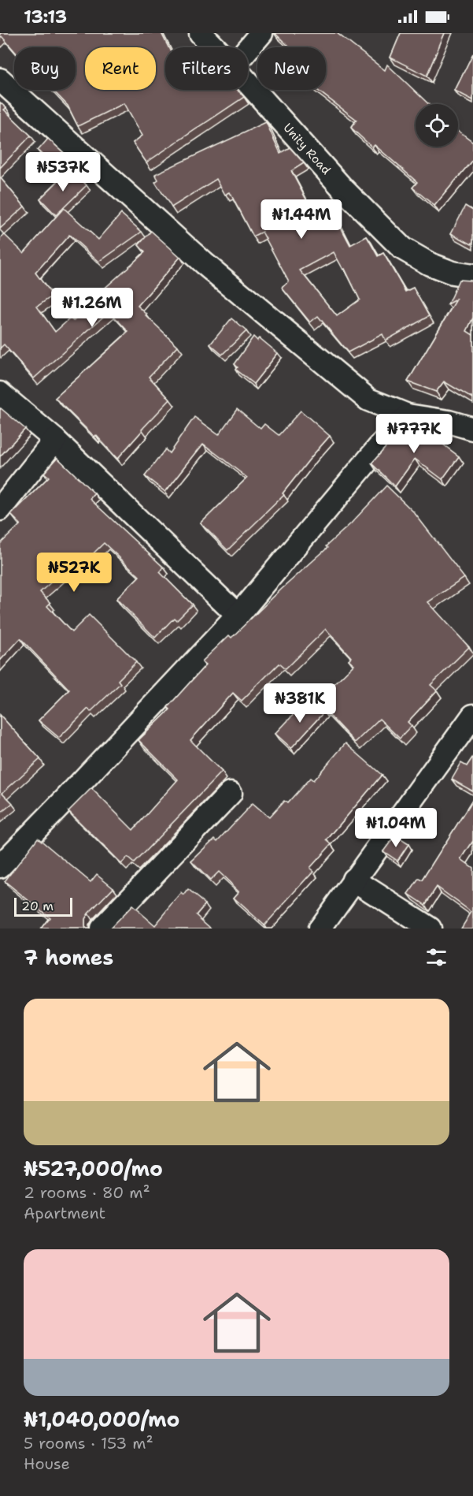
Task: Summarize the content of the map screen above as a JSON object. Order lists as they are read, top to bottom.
{
  "streets": {
    "street": ["Unity Road"]
  },
  "scale_bar": "20 m",
  "page": {
    "status": "13:13",
    "chip": [
      "Buy",
      "Rent",
      "Filters",
      "New"
    ],
    "price": [
      "₦537K",
      "₦1.44M",
      "₦1.26M",
      "₦777K",
      "₦527K",
      "₦381K",
      "₦1.04M"
    ],
    "scale": "20 m",
    "heading": "7 homes",
    "list": [
      {
        "name": "₦527,000/mo",
        "note": "2 rooms · 80 m² · Apartment"
      },
      {
        "name": "₦1,040,000/mo",
        "note": "5 rooms · 153 m² · House"
      }
    ]
  }
}
